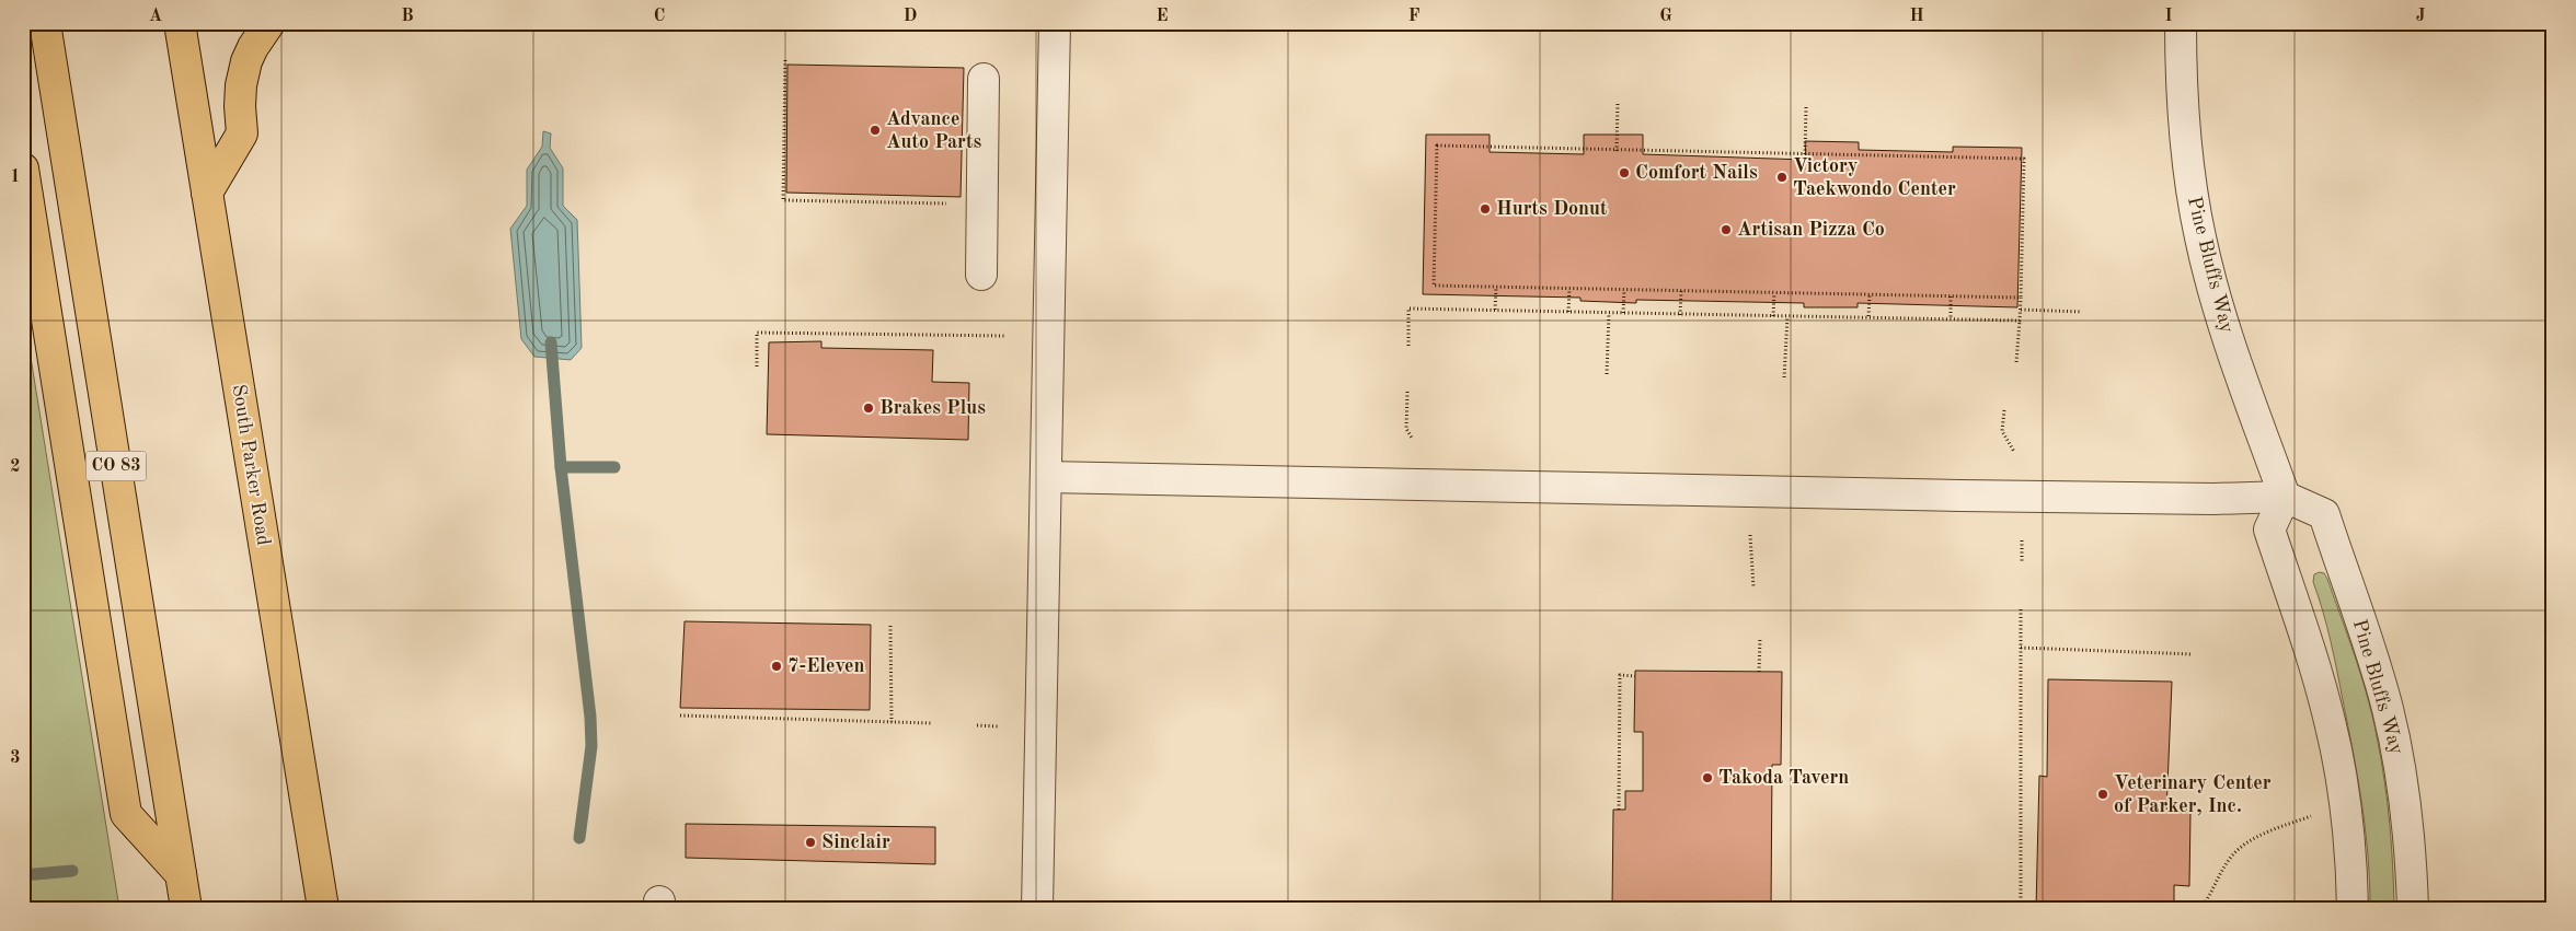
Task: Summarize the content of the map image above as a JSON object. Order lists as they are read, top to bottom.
{
  "streets": {
    "highway": ["South Parker Road", "CO 83"],
    "street": ["Pine Bluffs Way"]
  },
  "places": [
    "Advance Auto Parts",
    "Comfort Nails",
    "Victory Taekwondo Center",
    "Hurts Donut",
    "Artisan Pizza Co",
    "Brakes Plus",
    "7-Eleven",
    "Takoda Tavern",
    "Veterinary Center of Parker, Inc.",
    "Sinclair"
  ],
  "grid": {
    "columns": [
      "A",
      "B",
      "C",
      "D",
      "E",
      "F",
      "G",
      "H",
      "I",
      "J"
    ],
    "rows": ["1", "2", "3"]
  }
}
